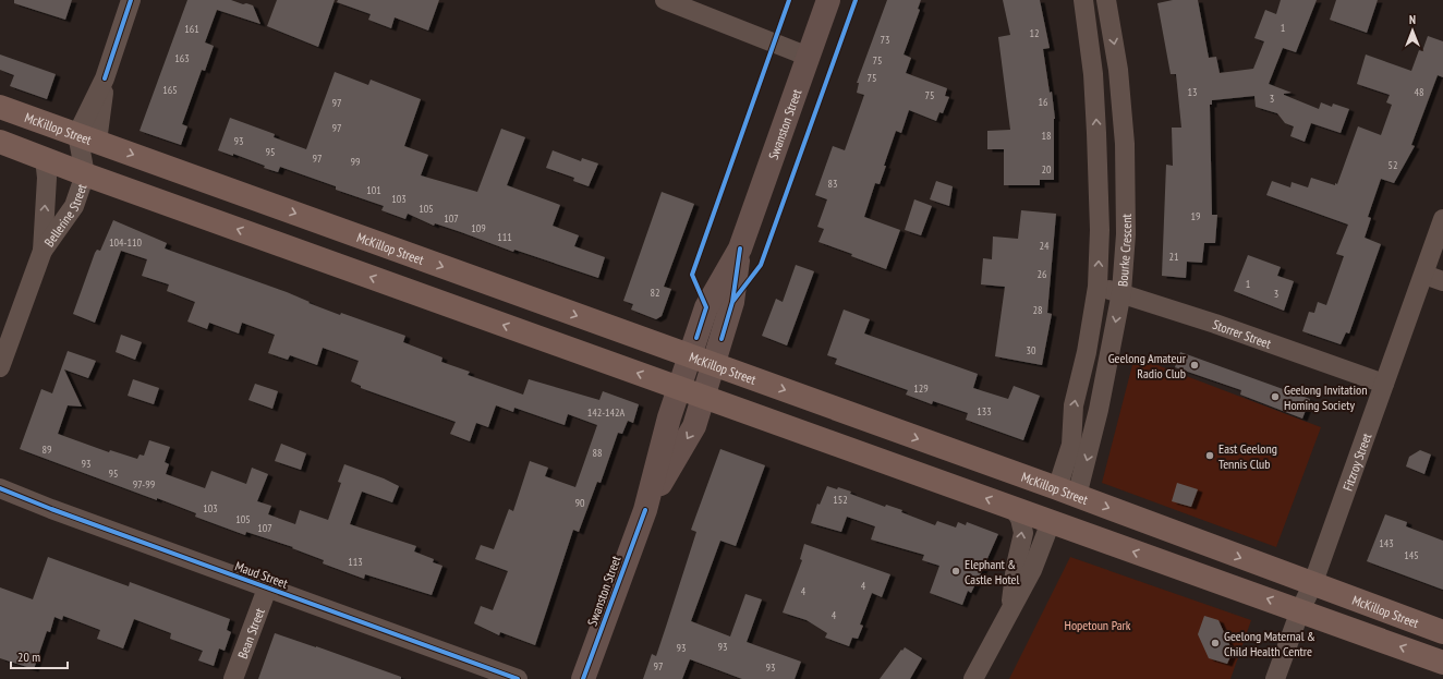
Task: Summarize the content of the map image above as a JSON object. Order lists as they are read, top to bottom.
{
  "streets": {
    "highway": ["McKillop Street"],
    "street": [
      "Swanston Street",
      "Bellerine Street",
      "Bourke Crescent",
      "Storrer Street",
      "Fitzroy Street",
      "Maud Street",
      "Bean Street"
    ]
  },
  "crossings": [
    ["Swanston Street", "McKillop Street"],
    ["McKillop Street", "Bellerine Street"],
    ["McKillop Street", "Bourke Crescent"],
    ["McKillop Street", "Fitzroy Street"],
    ["Bourke Crescent", "Storrer Street"],
    ["Storrer Street", "Fitzroy Street"],
    ["Maud Street", "Bean Street"]
  ],
  "parks": ["Hopetoun Park"],
  "places": [
    "Geelong Amateur Radio Club",
    "Geelong Invitation Homing Society",
    "East Geelong Tennis Club",
    "Elephant & Castle Hotel",
    "Geelong Maternal & Child Health Centre"
  ],
  "house_numbers": [
    "1",
    "161",
    "12",
    "73",
    "163",
    "75",
    "75",
    "165",
    "13",
    "48",
    "75",
    "3",
    "16",
    "97",
    "97",
    "18",
    "93",
    "95",
    "97",
    "99",
    "52",
    "20",
    "83",
    "101",
    "103",
    "105",
    "19",
    "107",
    "109",
    "111",
    "104-110",
    "24",
    "21",
    "26",
    "1",
    "82",
    "3",
    "28",
    "30",
    "129",
    "133",
    "142-142A",
    "89",
    "88",
    "93",
    "95",
    "97-99",
    "152",
    "90",
    "103",
    "105",
    "107",
    "143",
    "145",
    "113",
    "4",
    "4",
    "4",
    "93",
    "93",
    "97",
    "93"
  ],
  "scale_bar": "20 m",
  "north": "top"
}
